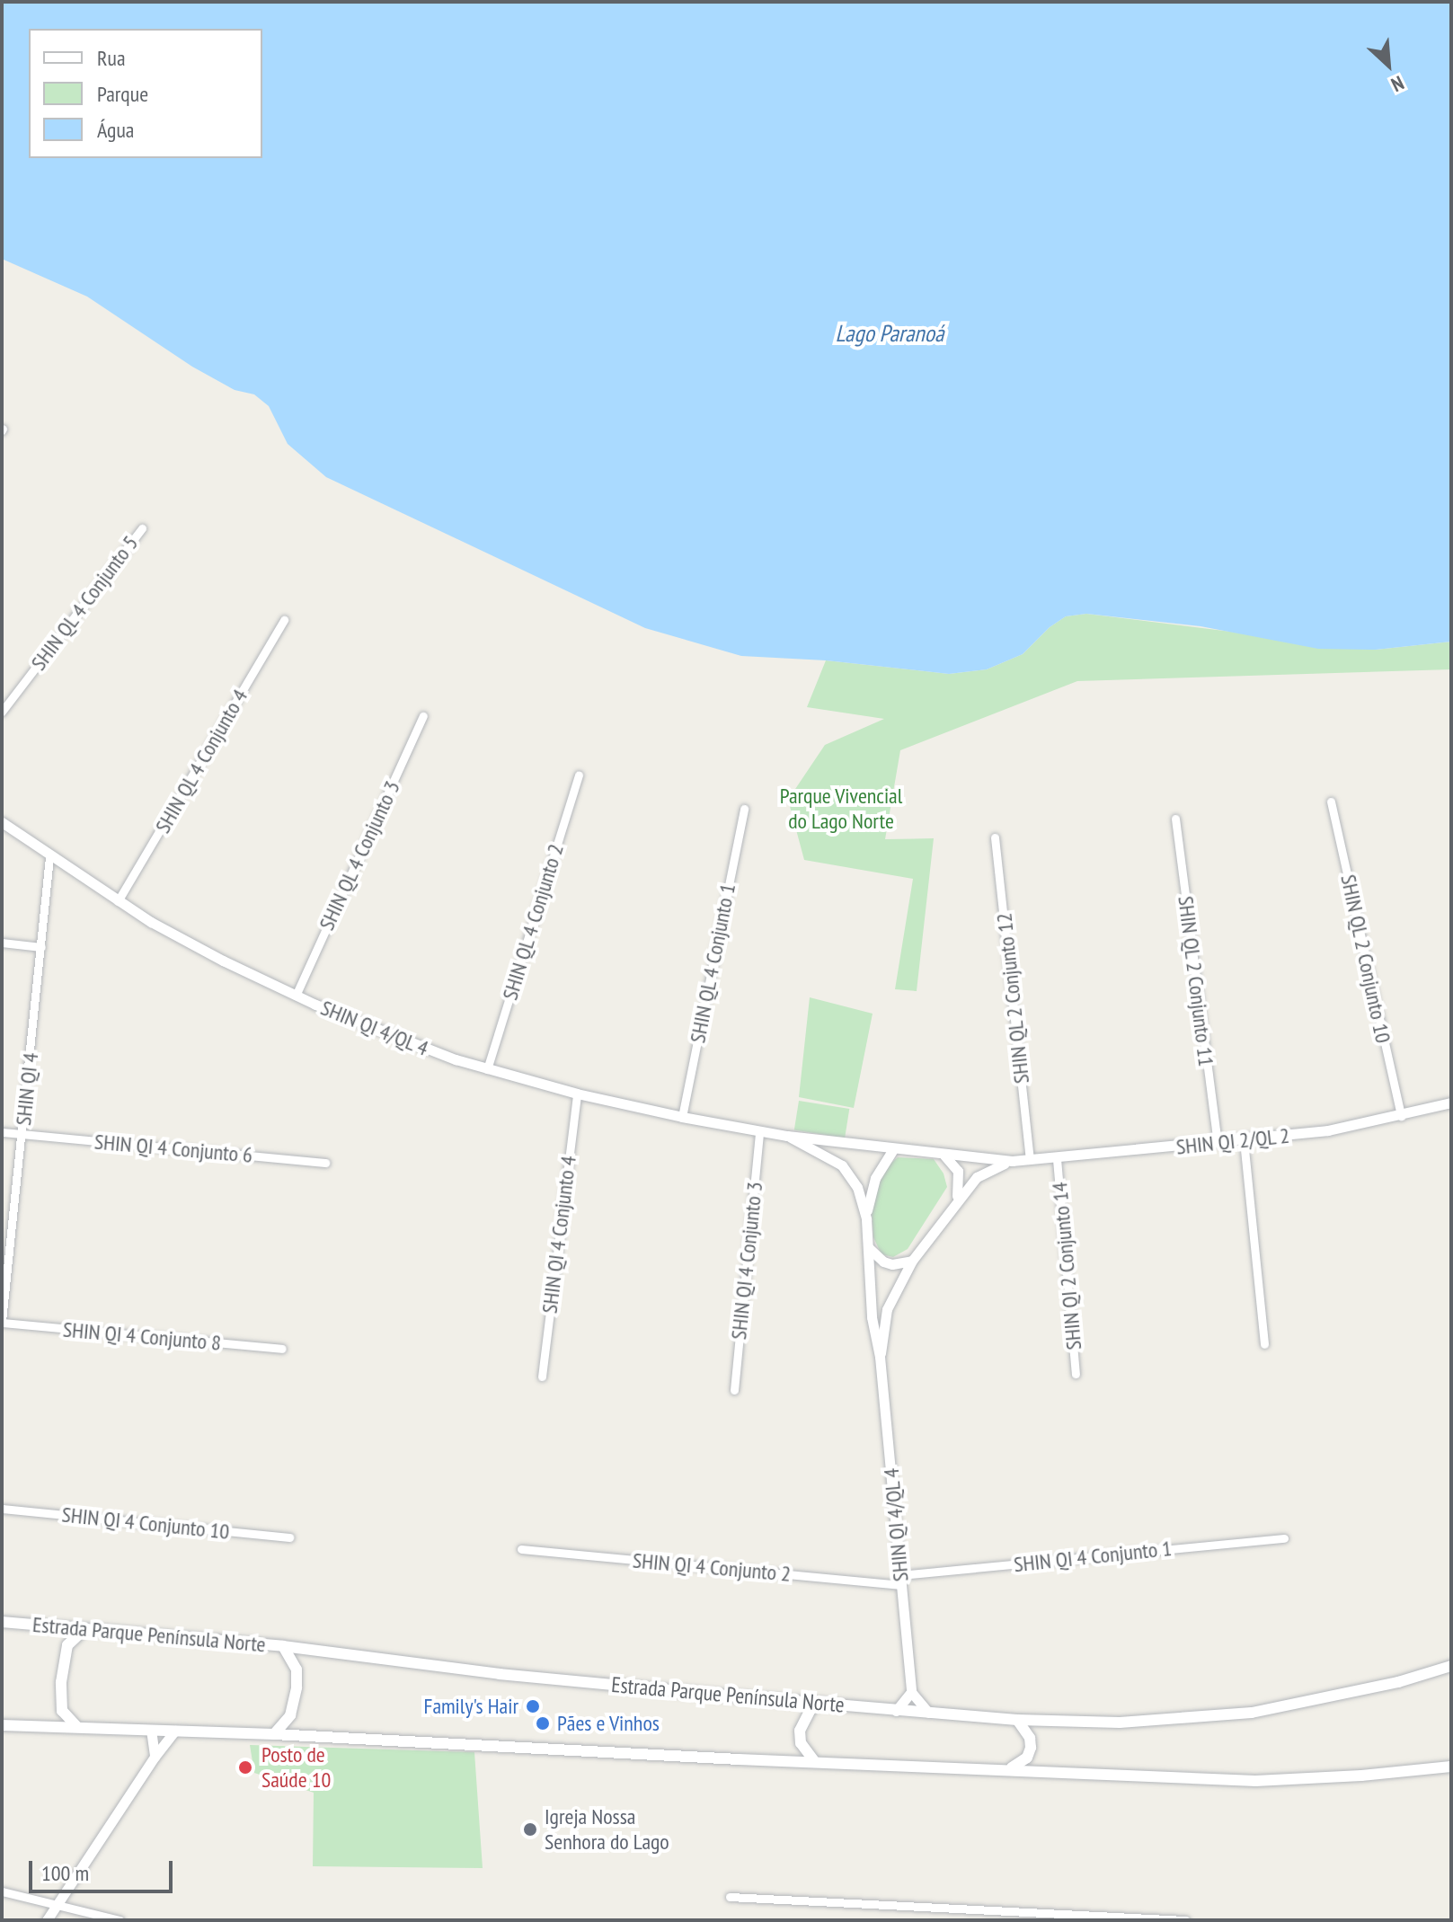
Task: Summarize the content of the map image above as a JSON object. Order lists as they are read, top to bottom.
{
  "streets": {
    "main road": ["Estrada Parque Península Norte"],
    "street": [
      "SHIN QL 4 Conjunto 5",
      "SHIN QL 4 Conjunto 4",
      "SHIN QL 4 Conjunto 3",
      "SHIN QL 4 Conjunto 2",
      "SHIN QL 2 Conjunto 10",
      "SHIN QL 4 Conjunto 1",
      "SHIN QL 2 Conjunto 11",
      "SHIN QL 2 Conjunto 12",
      "SHIN QI 4/QL 4",
      "SHIN QI 4",
      "SHIN QI 2/QL 2",
      "SHIN QI 4 Conjunto 6",
      "SHIN QI 4 Conjunto 4",
      "SHIN QI 4 Conjunto 3",
      "SHIN QI 2 Conjunto 14",
      "SHIN QI 4 Conjunto 8",
      "SHIN QI 4 Conjunto 10",
      "SHIN QI 4 Conjunto 1",
      "SHIN QI 4 Conjunto 2"
    ]
  },
  "crossings": [
    ["SHIN QL 4 Conjunto 4", "SHIN QI 4/QL 4"],
    ["SHIN QL 4 Conjunto 3", "SHIN QI 4/QL 4"],
    ["SHIN QL 4 Conjunto 2", "SHIN QI 4/QL 4"],
    ["SHIN QL 2 Conjunto 10", "SHIN QI 2/QL 2"],
    ["SHIN QL 4 Conjunto 1", "SHIN QI 4/QL 4"],
    ["SHIN QL 2 Conjunto 11", "SHIN QI 2/QL 2"],
    ["SHIN QL 2 Conjunto 12", "SHIN QI 2/QL 2"],
    ["SHIN QI 4/QL 4", "SHIN QI 4"],
    ["SHIN QI 4/QL 4", "SHIN QI 2/QL 2"],
    ["SHIN QI 4/QL 4", "SHIN QI 4 Conjunto 4"],
    ["SHIN QI 4/QL 4", "SHIN QI 4 Conjunto 3"],
    ["SHIN QI 4/QL 4", "SHIN QI 4 Conjunto 1"],
    ["SHIN QI 4/QL 4", "SHIN QI 4 Conjunto 2"],
    ["SHIN QI 4", "SHIN QI 4 Conjunto 6"],
    ["SHIN QI 4", "SHIN QI 4 Conjunto 8"],
    ["SHIN QI 2/QL 2", "SHIN QI 2 Conjunto 14"],
    ["SHIN QI 4 Conjunto 1", "SHIN QI 4 Conjunto 2"]
  ],
  "water": ["Lago Paranoá"],
  "parks": ["Parque Vivencial do Lago Norte"],
  "places": [
    "Family's Hair",
    "Pães e Vinhos",
    "Posto de Saúde 10",
    "Igreja Nossa Senhora do Lago"
  ],
  "legend": ["Rua", "Parque", "Água"],
  "scale_bar": "100 m",
  "north": "bottom right"
}
